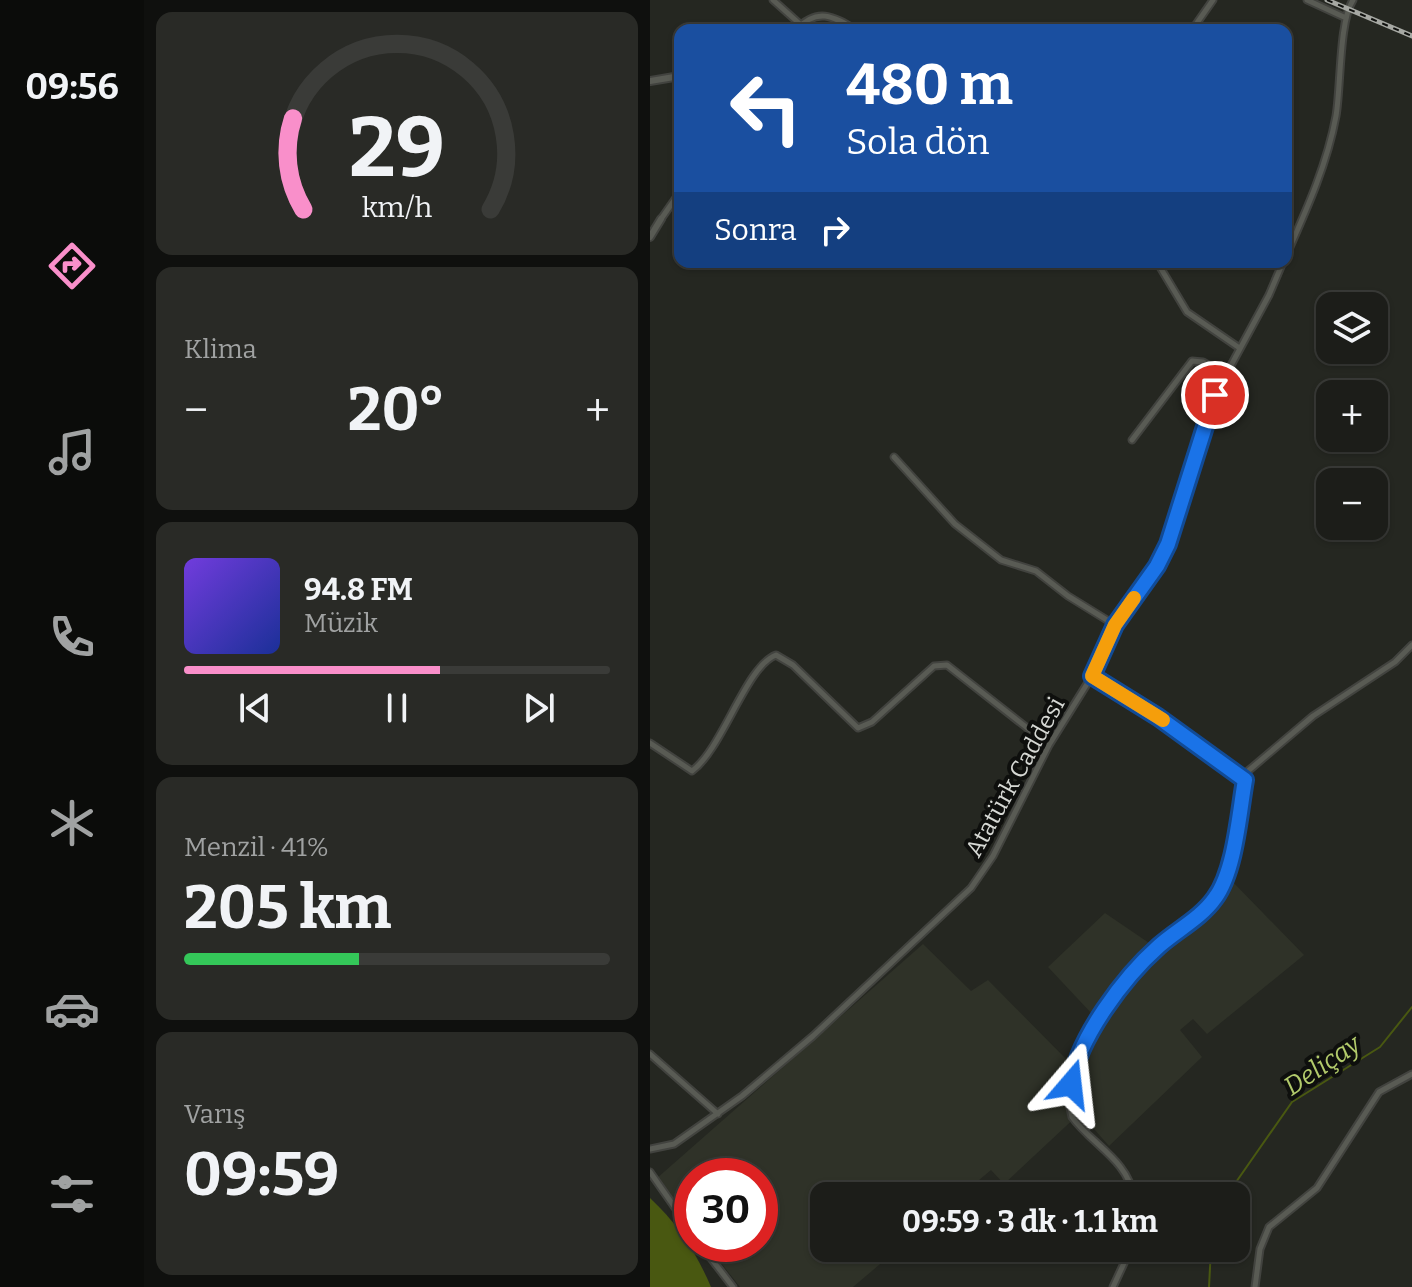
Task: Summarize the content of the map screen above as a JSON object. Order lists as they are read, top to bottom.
{
  "streets": {
    "street": ["Atatürk Caddesi"]
  },
  "water": ["Deliçay"],
  "page": {
    "tabs": "09:56",
    "turn": ["480 m", "Sola dön"],
    "then": "Sonra",
    "tile": [
      "Klima",
      ["Menzil · 41%", "205 km"],
      ["Varış", "09:59"]
    ],
    "map_buttons": ["+", "−"],
    "heat": ["−", "20°", "+"],
    "song": ["94.8 FM", "Müzik"],
    "limit": "30",
    "trip": "09:59 · 3 dk · 1.1 km",
    "gauge": ["29", "km/h"]
  }
}
